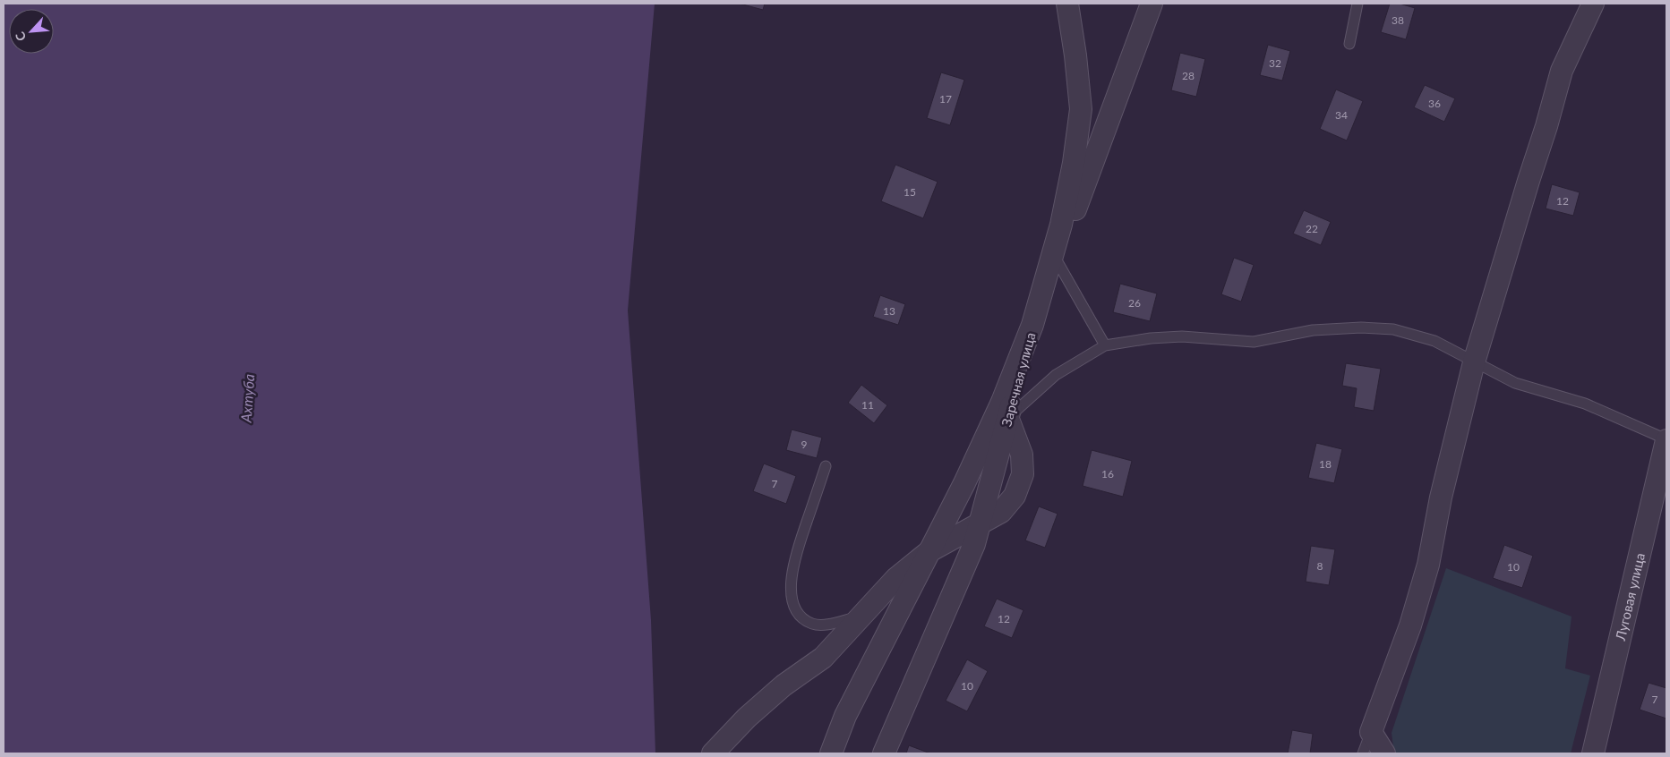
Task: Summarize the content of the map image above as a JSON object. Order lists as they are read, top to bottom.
{
  "streets": {
    "street": ["Заречная улица", "Луговая улица"]
  },
  "water": ["Ахтуба"],
  "house_numbers": [
    "38",
    "32",
    "28",
    "17",
    "36",
    "34",
    "15",
    "12",
    "22",
    "26",
    "13",
    "11",
    "9",
    "18",
    "16",
    "7",
    "8",
    "10",
    "12",
    "10",
    "7"
  ],
  "north": "bottom left"
}
